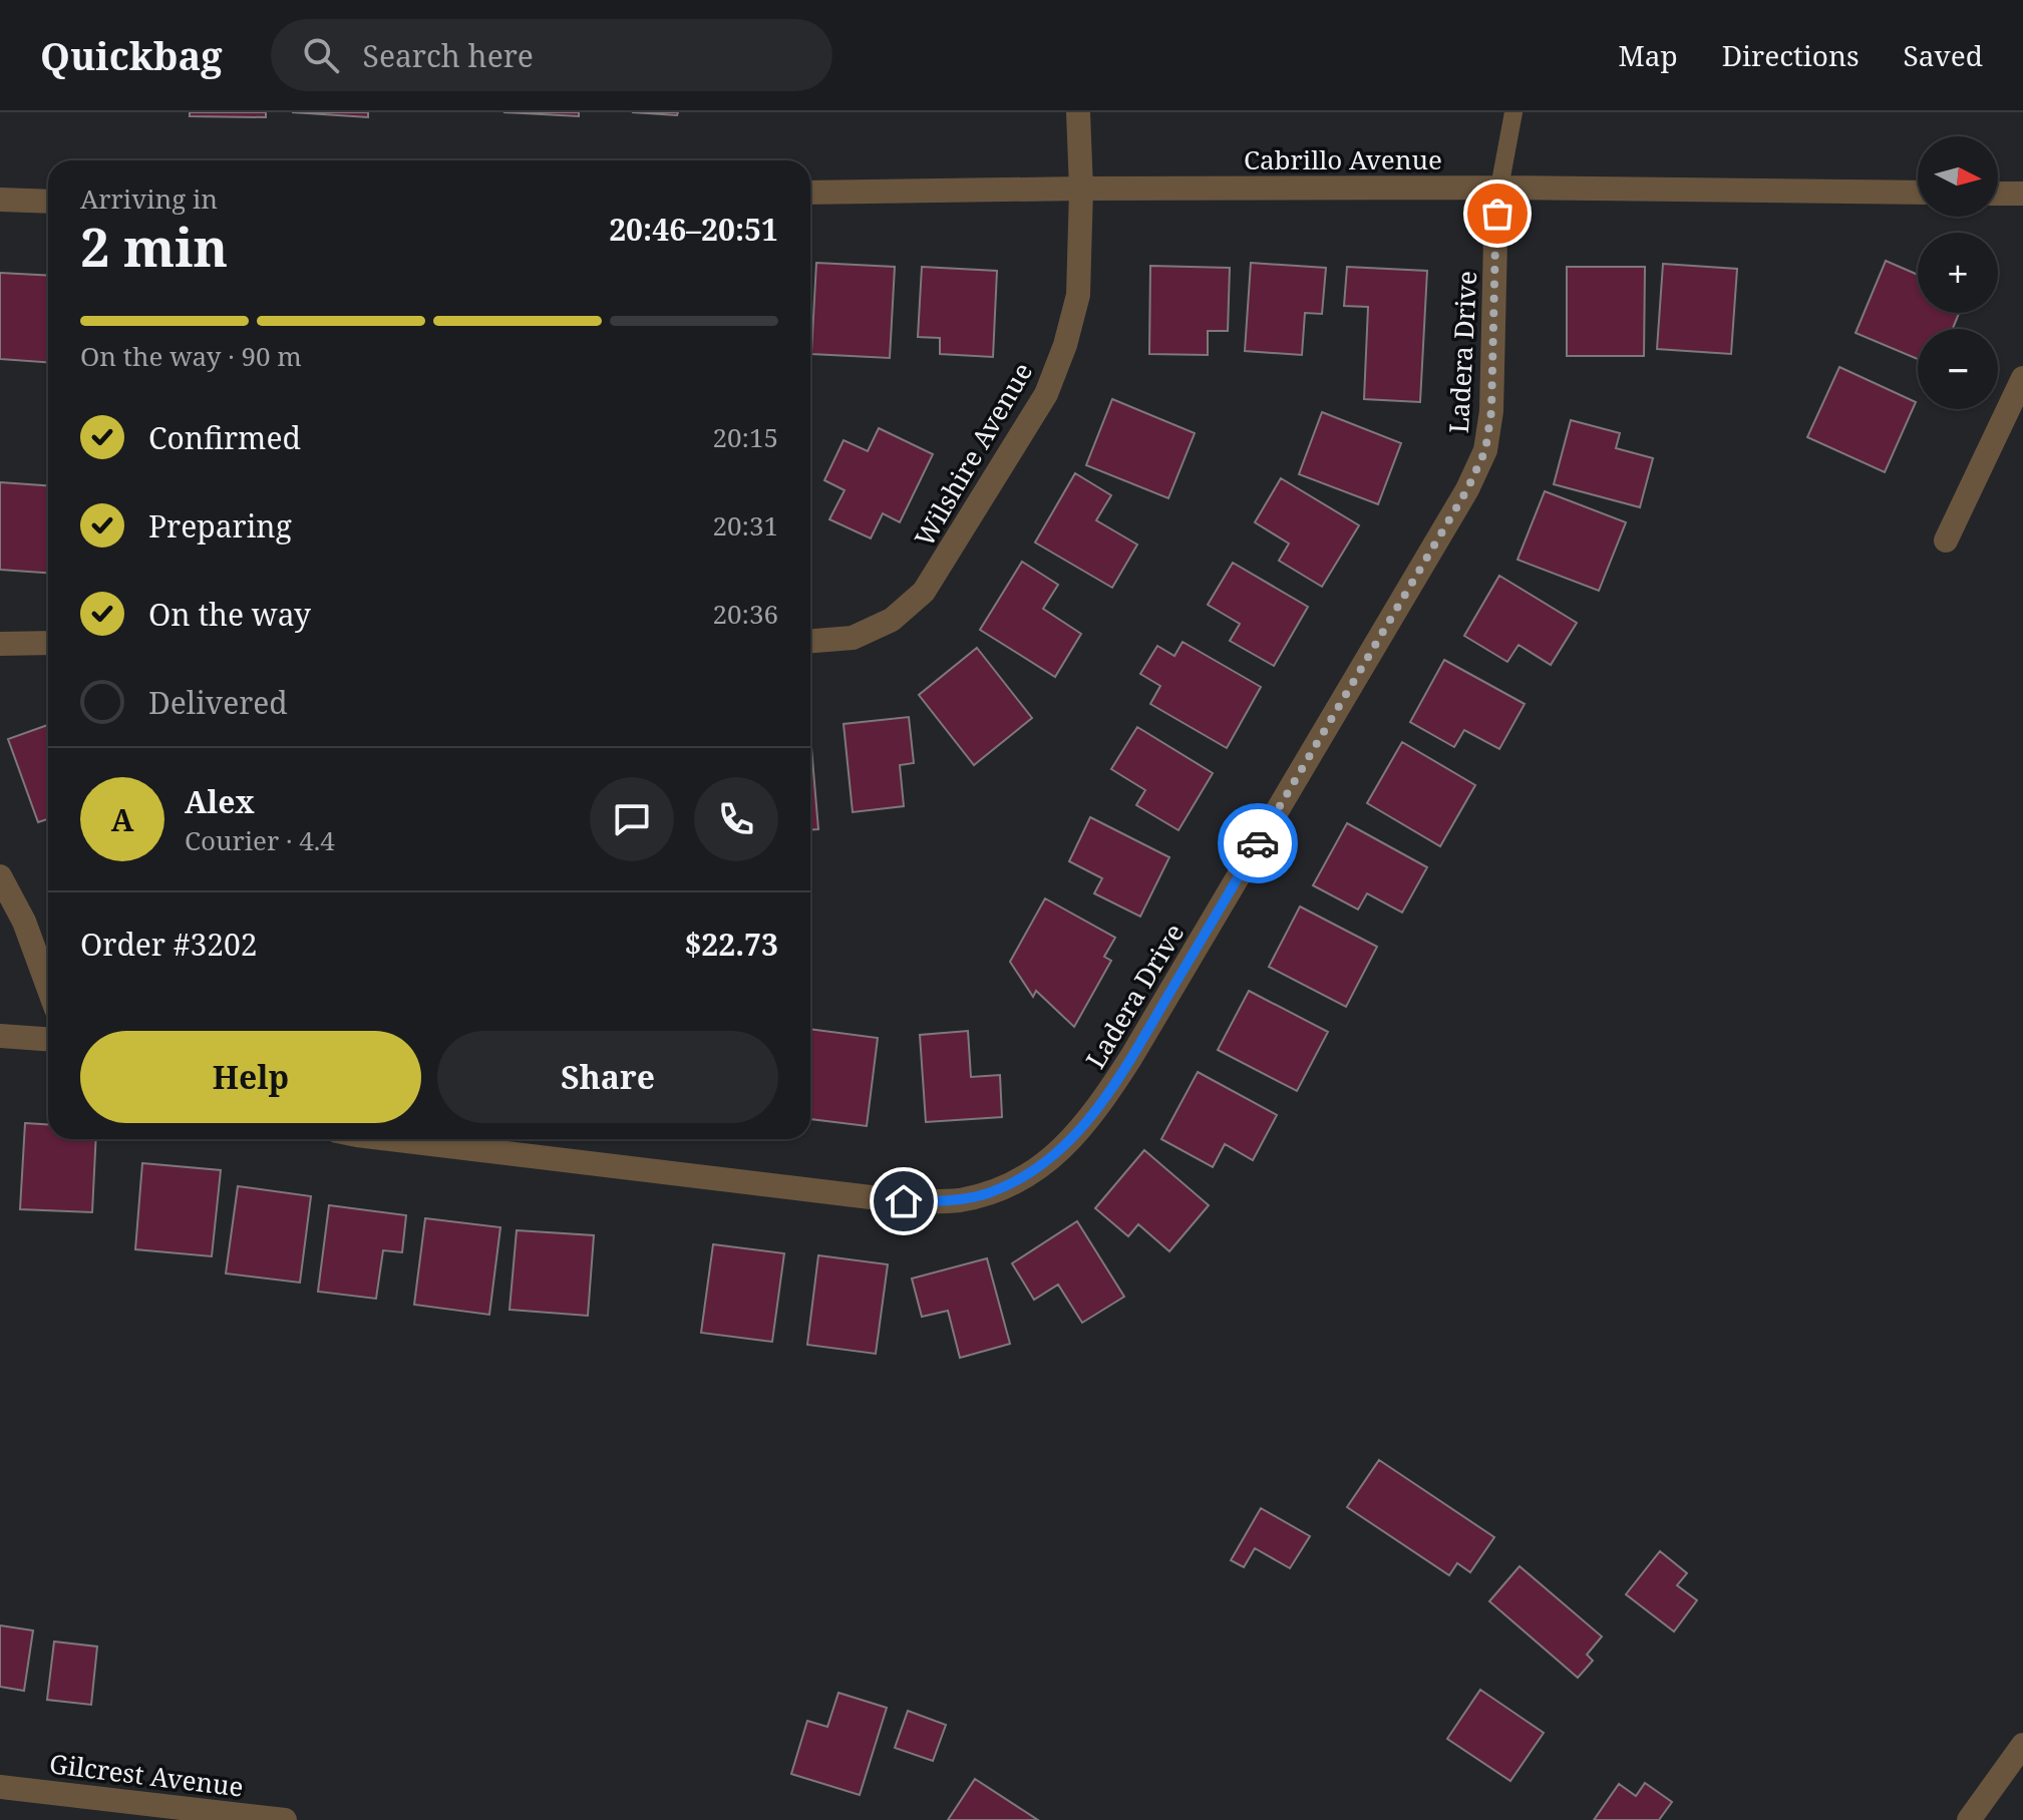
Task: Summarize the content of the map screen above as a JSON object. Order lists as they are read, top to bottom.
{
  "streets": {
    "street": [
      "Cabrillo Avenue",
      "Ladera Drive",
      "Wilshire Avenue",
      "Gilcrest Avenue"
    ]
  },
  "crossings": [
    ["Cabrillo Avenue", "Ladera Drive"],
    ["Cabrillo Avenue", "Wilshire Avenue"]
  ],
  "north": "right",
  "page": {
    "header": "Quickbag",
    "search": "Search here",
    "nav": ["Map", "Directions", "Saved"],
    "map_buttons": ["+", "−"],
    "heading": ["2 min", "Arriving in", "20:46–20:51"],
    "panel": [
      "Alex",
      "Courier · 4.4",
      "Order #3202",
      "$22.73"
    ],
    "bar": "On the way · 90 m",
    "list": [
      ["Confirmed", "20:15"],
      ["Preparing", "20:31"],
      ["On the way", "20:36"],
      "Delivered"
    ],
    "round": "A",
    "buttons": ["Help", "Share"]
  }
}
